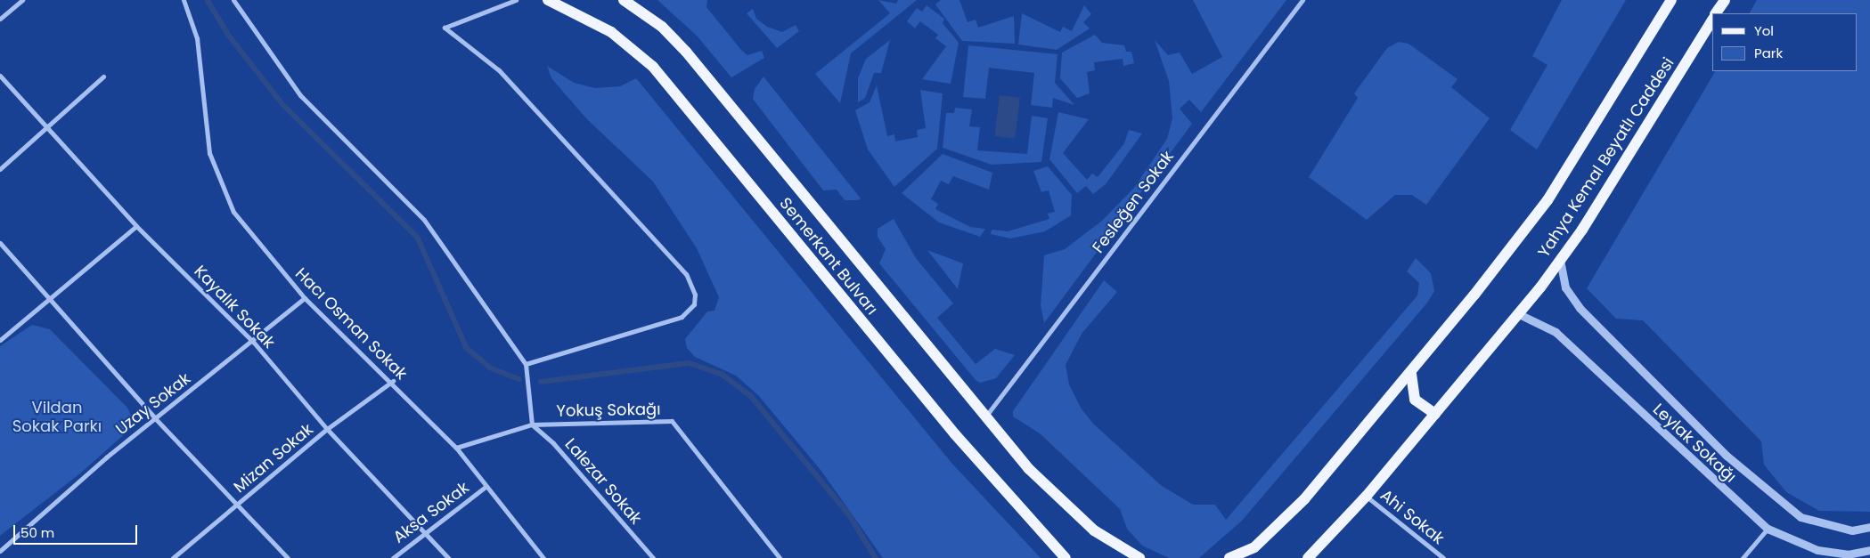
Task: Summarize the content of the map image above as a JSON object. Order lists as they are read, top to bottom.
{
  "streets": {
    "main road": ["Yahya Kemal Beyatlı Caddesi", "Semerkant Bulvarı"],
    "street": [
      "Fesleğen Sokak",
      "Kayalık Sokak",
      "Hacı Osman Sokak",
      "Uzay Sokak",
      "Yokuş Sokağı",
      "Leylak Sokağı",
      "Mizan Sokak",
      "Lalezar Sokak",
      "Aksa Sokak",
      "Ahi Sokak"
    ]
  },
  "crossings": [
    ["Yahya Kemal Beyatlı Caddesi", "Leylak Sokağı"],
    ["Yahya Kemal Beyatlı Caddesi", "Ahi Sokak"],
    ["Fesleğen Sokak", "Semerkant Bulvarı"],
    ["Kayalık Sokak", "Uzay Sokak"],
    ["Kayalık Sokak", "Mizan Sokak"],
    ["Kayalık Sokak", "Aksa Sokak"],
    ["Hacı Osman Sokak", "Uzay Sokak"],
    ["Hacı Osman Sokak", "Yokuş Sokağı"],
    ["Hacı Osman Sokak", "Mizan Sokak"],
    ["Hacı Osman Sokak", "Aksa Sokak"],
    ["Yokuş Sokağı", "Lalezar Sokak"]
  ],
  "parks": ["Vildan Sokak Parkı"],
  "legend": ["Yol", "Park"],
  "scale_bar": "50 m"
}
